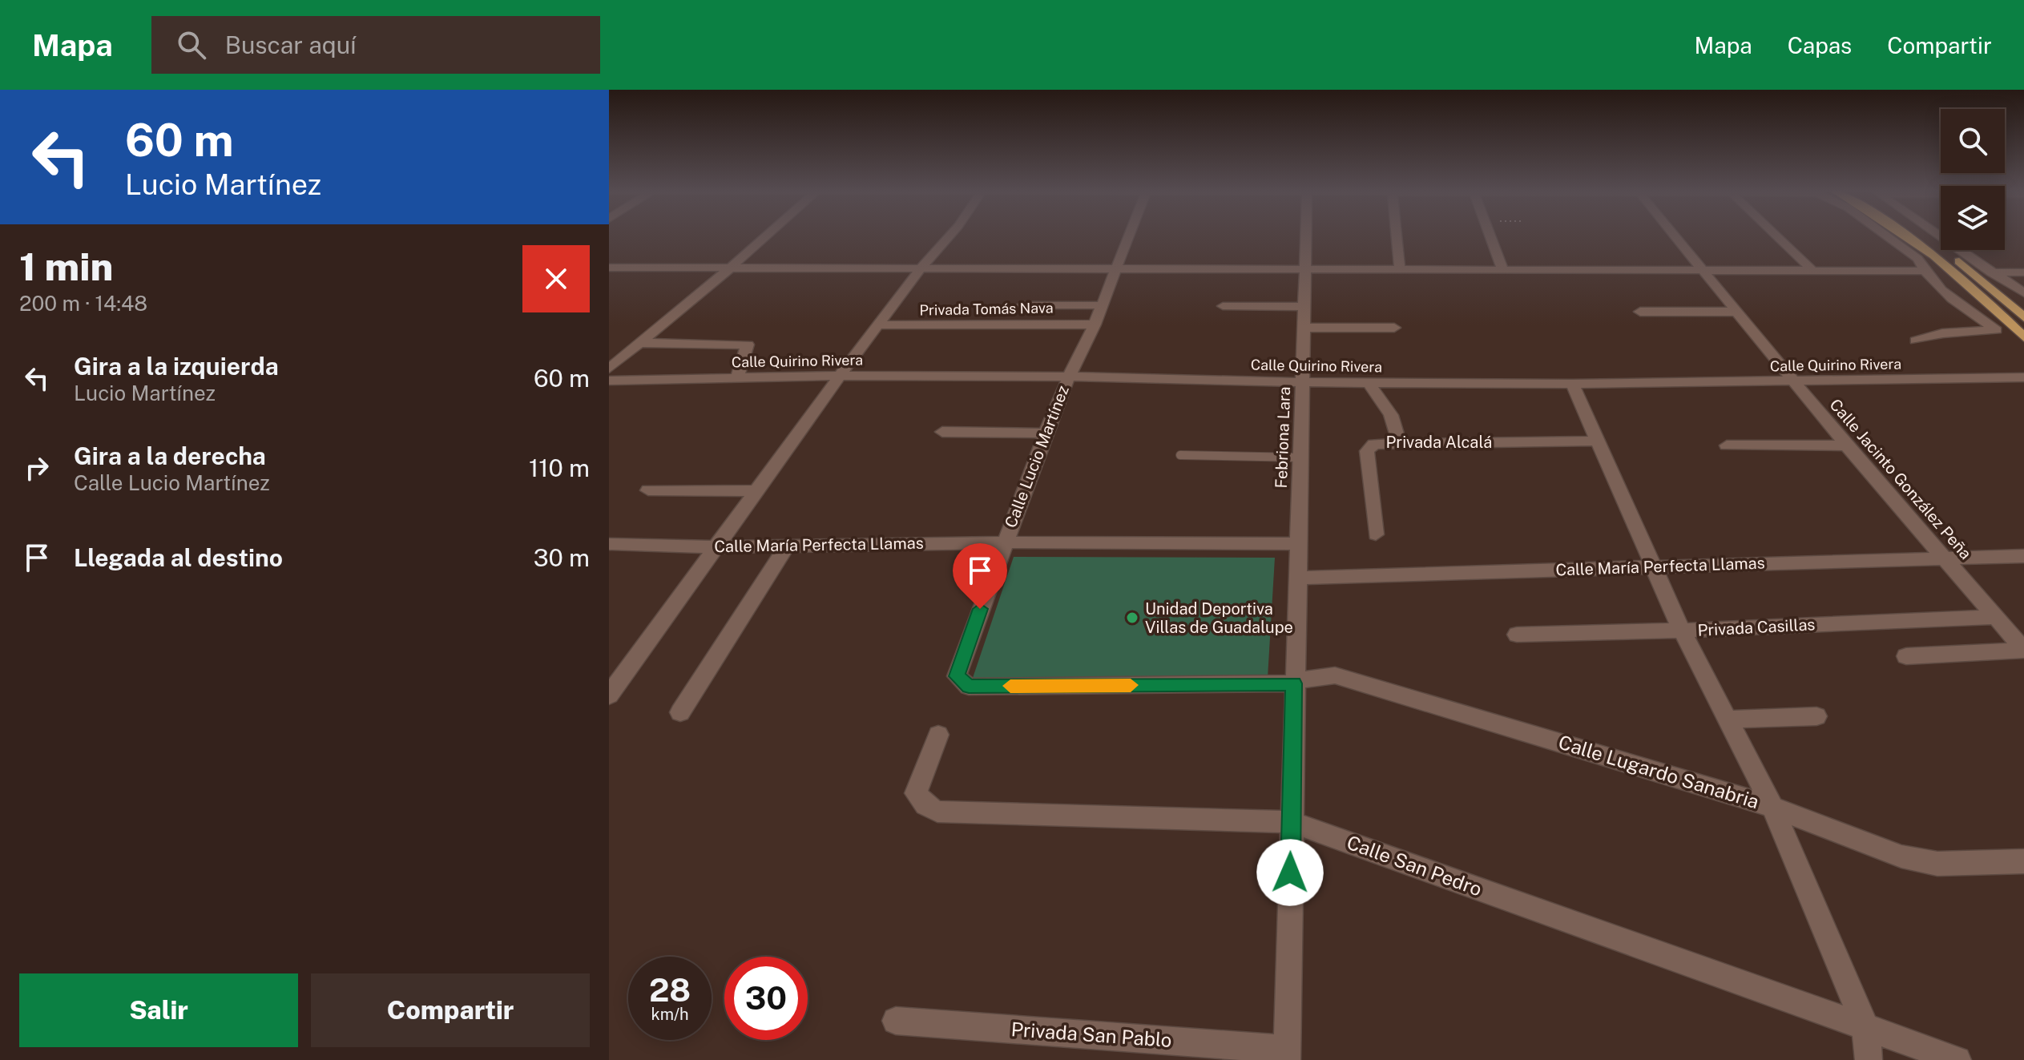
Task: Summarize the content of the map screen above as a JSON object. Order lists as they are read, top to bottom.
{
  "streets": {
    "street": [
      "Privada Tomás Nava",
      "Calle Quirino Rivera",
      "Febriona Lara",
      "Privada Alcalá",
      "Calle Lucio Martínez",
      "Calle Jacinto González Peña",
      "Calle María Perfecta Llamas",
      "Privada Casillas",
      "Calle Lugardo Sanabria",
      "Calle San Pedro",
      "Privada San Pablo"
    ]
  },
  "crossings": [
    ["Privada Tomás Nava", "Calle Lucio Martínez"],
    ["Calle Quirino Rivera", "Febriona Lara"],
    ["Calle Quirino Rivera", "Calle Lucio Martínez"],
    ["Calle Quirino Rivera", "Calle Jacinto González Peña"],
    ["Febriona Lara", "Calle María Perfecta Llamas"],
    ["Febriona Lara", "Calle Lugardo Sanabria"],
    ["Febriona Lara", "Calle San Pedro"],
    ["Febriona Lara", "Privada San Pablo"],
    ["Calle Lucio Martínez", "Calle María Perfecta Llamas"],
    ["Calle Lucio Martínez", "Calle Lugardo Sanabria"],
    ["Calle Jacinto González Peña", "Calle María Perfecta Llamas"],
    ["Calle Jacinto González Peña", "Privada Casillas"]
  ],
  "places": ["Unidad Deportiva Villas de Guadalupe"],
  "page": {
    "header": "Mapa",
    "search": "Buscar aquí",
    "nav": ["Mapa", "Capas", "Compartir"],
    "turn": ["60 m", "Lucio Martínez"],
    "heading": ["1 min", "200 m · 14:48"],
    "list": [
      {
        "name": "Gira a la izquierda",
        "note": "Lucio Martínez",
        "value": "60 m"
      },
      {
        "name": "Gira a la derecha",
        "note": "Calle Lucio Martínez",
        "value": "110 m"
      },
      {
        "name": "Llegada al destino",
        "value": "30 m"
      }
    ],
    "speed": "28 km/h",
    "limit": "30",
    "buttons": ["Salir", "Compartir"]
  }
}
